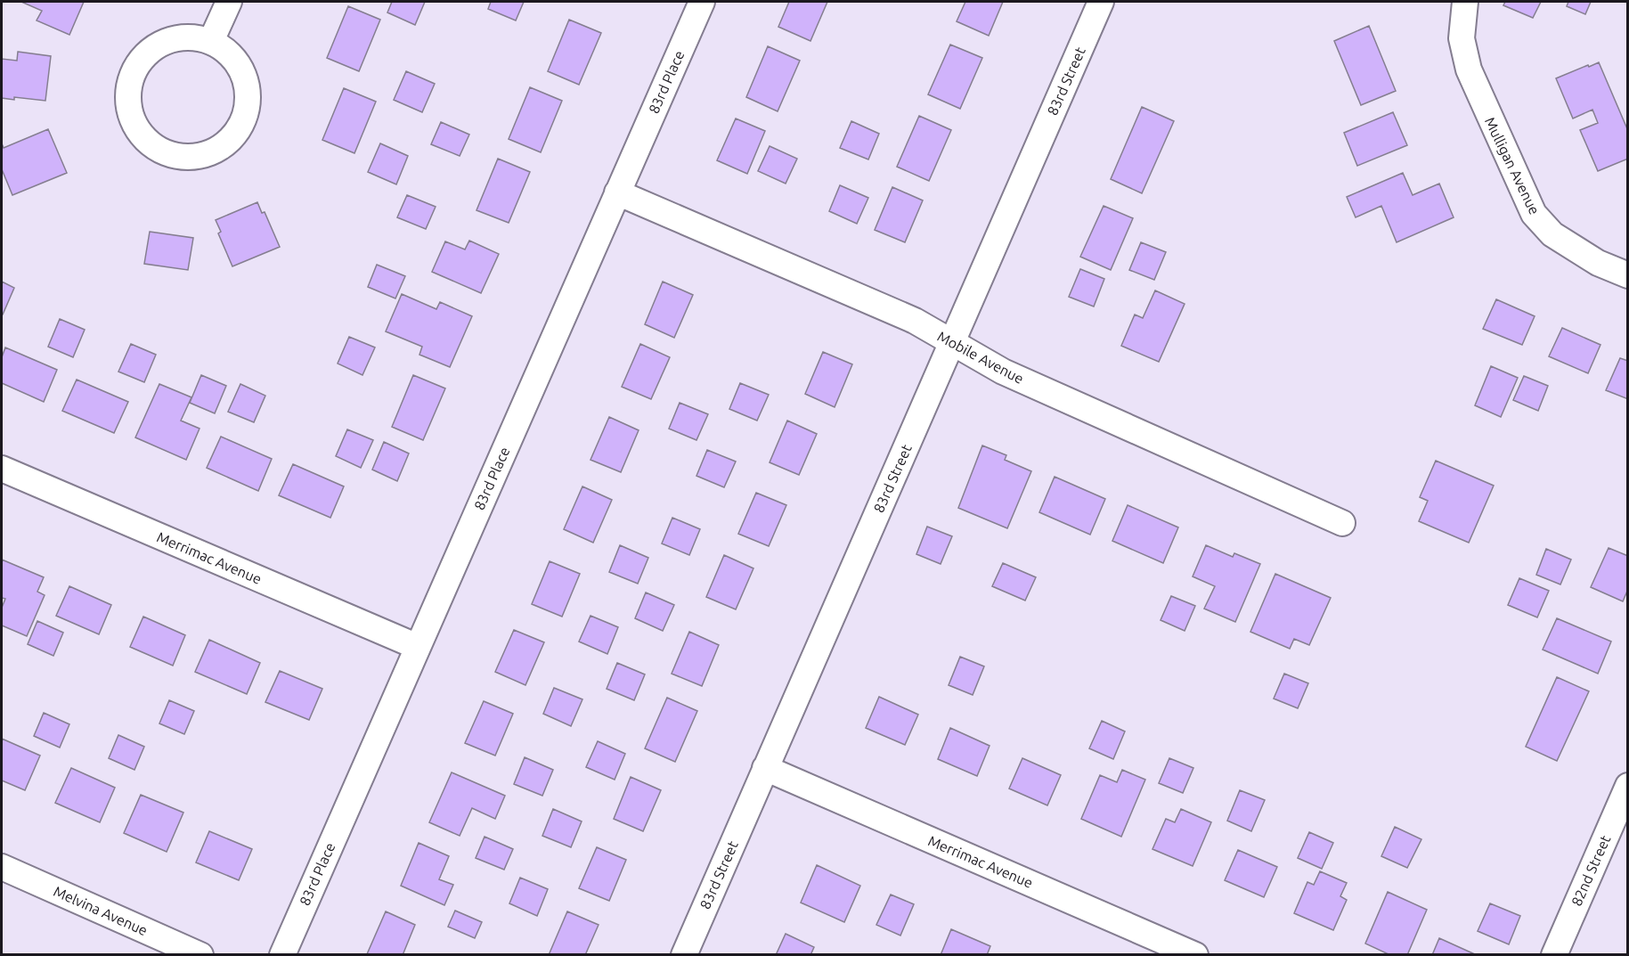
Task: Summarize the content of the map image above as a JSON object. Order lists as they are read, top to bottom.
{
  "streets": {
    "street": [
      "83rd Street",
      "83rd Place",
      "Mulligan Avenue",
      "Mobile Avenue",
      "Merrimac Avenue",
      "82nd Street",
      "Melvina Avenue"
    ]
  },
  "crossings": [
    ["83rd Street", "Mobile Avenue"],
    ["83rd Street", "Merrimac Avenue"],
    ["83rd Place", "Mobile Avenue"],
    ["83rd Place", "Merrimac Avenue"]
  ]
}
